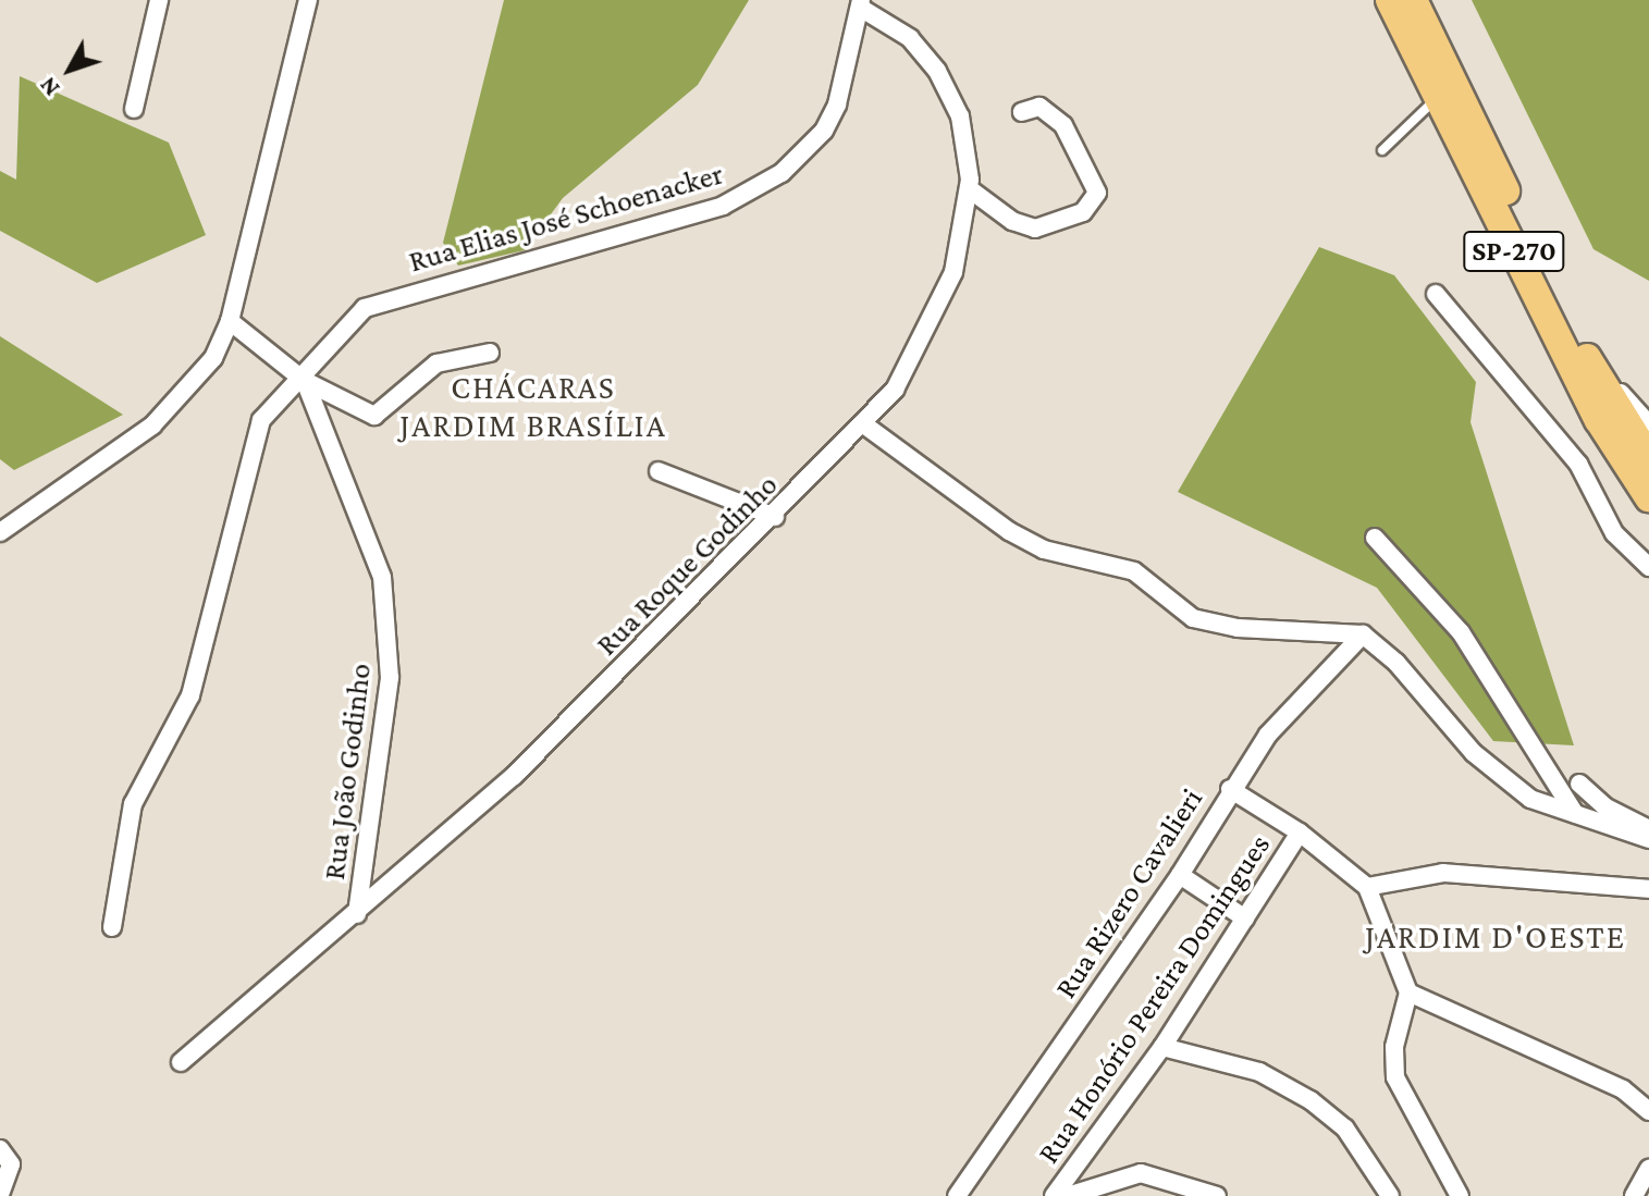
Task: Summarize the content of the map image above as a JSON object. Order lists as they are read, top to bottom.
{
  "streets": {
    "highway": ["SP-270"],
    "street": [
      "Rua Elias José Schoenacker",
      "Rua Roque Godinho",
      "Rua João Godinho",
      "Rua Rizero Cavalieri",
      "Rua Honório Pereira Domingues"
    ]
  },
  "crossings": [
    ["Rua Elias José Schoenacker", "Rua Roque Godinho"],
    ["Rua Elias José Schoenacker", "Rua João Godinho"],
    ["Rua Roque Godinho", "Rua João Godinho"]
  ],
  "districts": ["CHÁCARAS JARDIM BRASÍLIA", "JARDIM D'OESTE"],
  "north": "bottom left"
}
